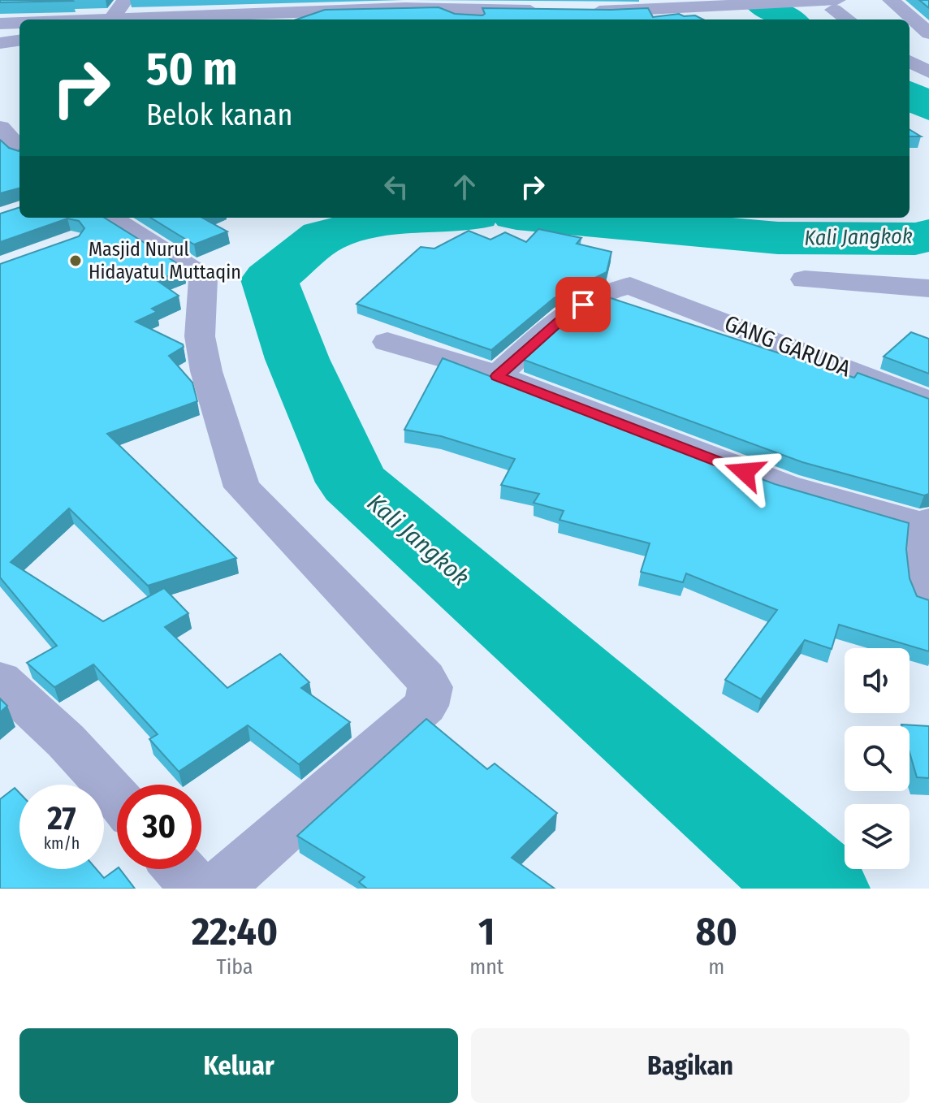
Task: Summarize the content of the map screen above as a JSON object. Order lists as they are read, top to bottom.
{
  "streets": {
    "street": ["GANG GARUDA"]
  },
  "water": ["Kali Jangkok"],
  "places": ["Masjid Nurul Hidayatul Muttaqin"],
  "page": {
    "turn": ["50 m", "Belok kanan"],
    "speed": "27 km/h",
    "limit": "30",
    "eta": [
      "22:40",
      "Tiba",
      "1",
      "mnt",
      "80",
      "m"
    ],
    "buttons": ["Keluar", "Bagikan"]
  }
}
